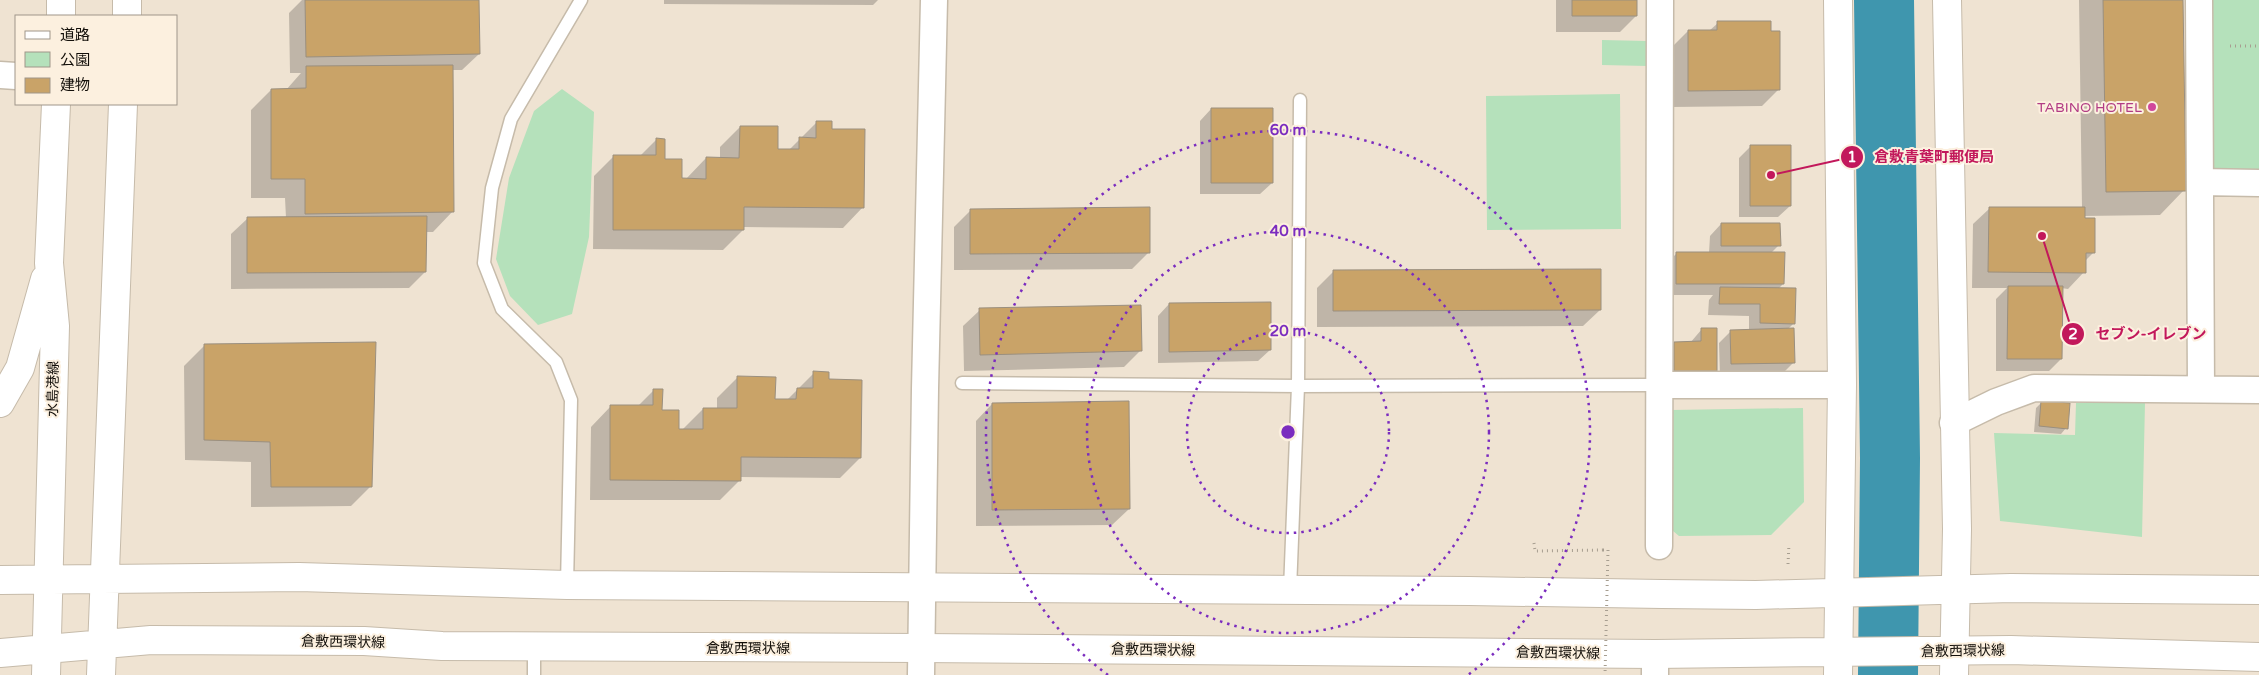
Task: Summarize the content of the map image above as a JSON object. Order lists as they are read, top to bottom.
{
  "streets": {
    "main road": ["水島港線", "倉敷西環状線"]
  },
  "crossings": [
    ["水島港線", "倉敷西環状線"]
  ],
  "places": ["TABINO HOTEL", "倉敷青葉町郵便局", "セブン-イレブン"],
  "legend": ["道路", "公園", "建物"],
  "rings": ["60 m", "40 m", "20 m"]
}
